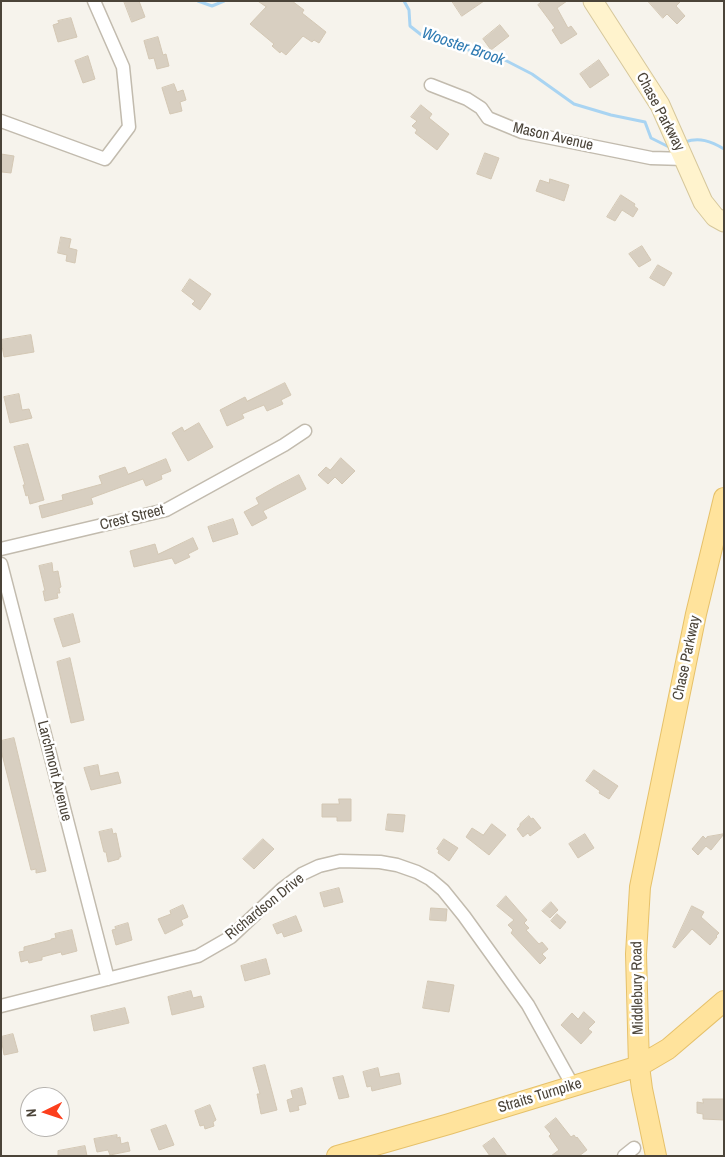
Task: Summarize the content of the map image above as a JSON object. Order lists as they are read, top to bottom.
{
  "streets": {
    "main road": ["Chase Parkway", "Middlebury Road", "Straits Turnpike"],
    "street": [
      "Mason Avenue",
      "Crest Street",
      "Larchmont Avenue",
      "Richardson Drive"
    ]
  },
  "crossings": [
    ["Chase Parkway", "Mason Avenue"],
    ["Chase Parkway", "Middlebury Road"],
    ["Larchmont Avenue", "Richardson Drive"],
    ["Richardson Drive", "Straits Turnpike"],
    ["Middlebury Road", "Straits Turnpike"]
  ],
  "water": ["Wooster Brook"],
  "north": "left"
}
